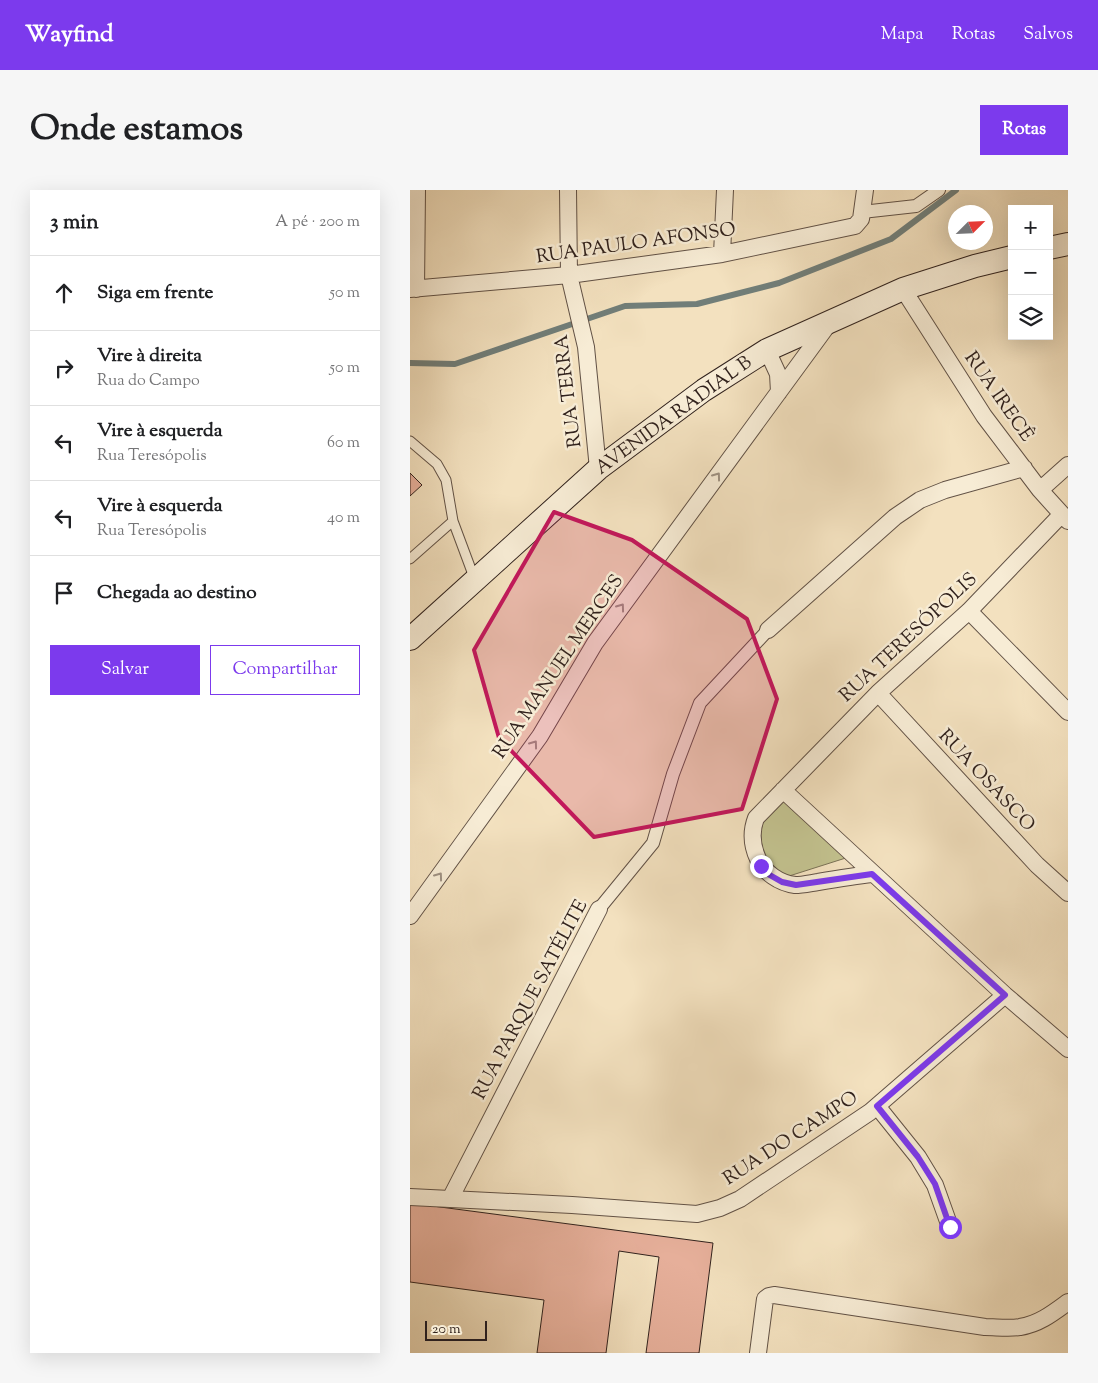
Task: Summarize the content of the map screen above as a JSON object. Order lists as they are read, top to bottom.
{
  "streets": {
    "main road": ["AVENIDA RADIAL B"],
    "street": [
      "RUA PAULO AFONSO",
      "RUA TERRA",
      "RUA IRECÊ",
      "RUA TERESÓPOLIS",
      "RUA MANUEL MERCES",
      "RUA OSASCO",
      "RUA PARQUE SATÉLITE",
      "RUA DO CAMPO"
    ]
  },
  "crossings": [
    ["RUA PAULO AFONSO", "RUA TERRA"],
    ["RUA TERRA", "AVENIDA RADIAL B"],
    ["RUA IRECÊ", "AVENIDA RADIAL B"],
    ["RUA IRECÊ", "RUA TERESÓPOLIS"],
    ["RUA IRECÊ", "RUA PARQUE SATÉLITE"],
    ["AVENIDA RADIAL B", "RUA MANUEL MERCES"],
    ["RUA TERESÓPOLIS", "RUA OSASCO"],
    ["RUA PARQUE SATÉLITE", "RUA DO CAMPO"]
  ],
  "one_way": ["RUA MANUEL MERCES"],
  "scale_bar": "20 m",
  "north": "top right",
  "page": {
    "header": "Wayfind",
    "nav": ["Mapa", "Rotas", "Salvos"],
    "title": "Onde estamos",
    "buttons": [
      "Rotas",
      ["Salvar", "Compartilhar"]
    ],
    "heading": ["3 min", "A pé · 200 m"],
    "map_buttons": ["+", "−"],
    "list": [
      ["Siga em frente", "50 m"],
      ["Vire à direita", "Rua do Campo", "50 m"],
      ["Vire à esquerda", "Rua Teresópolis", "60 m"],
      ["Vire à esquerda", "Rua Teresópolis", "40 m"],
      "Chegada ao destino"
    ],
    "scale": "20 m"
  }
}
